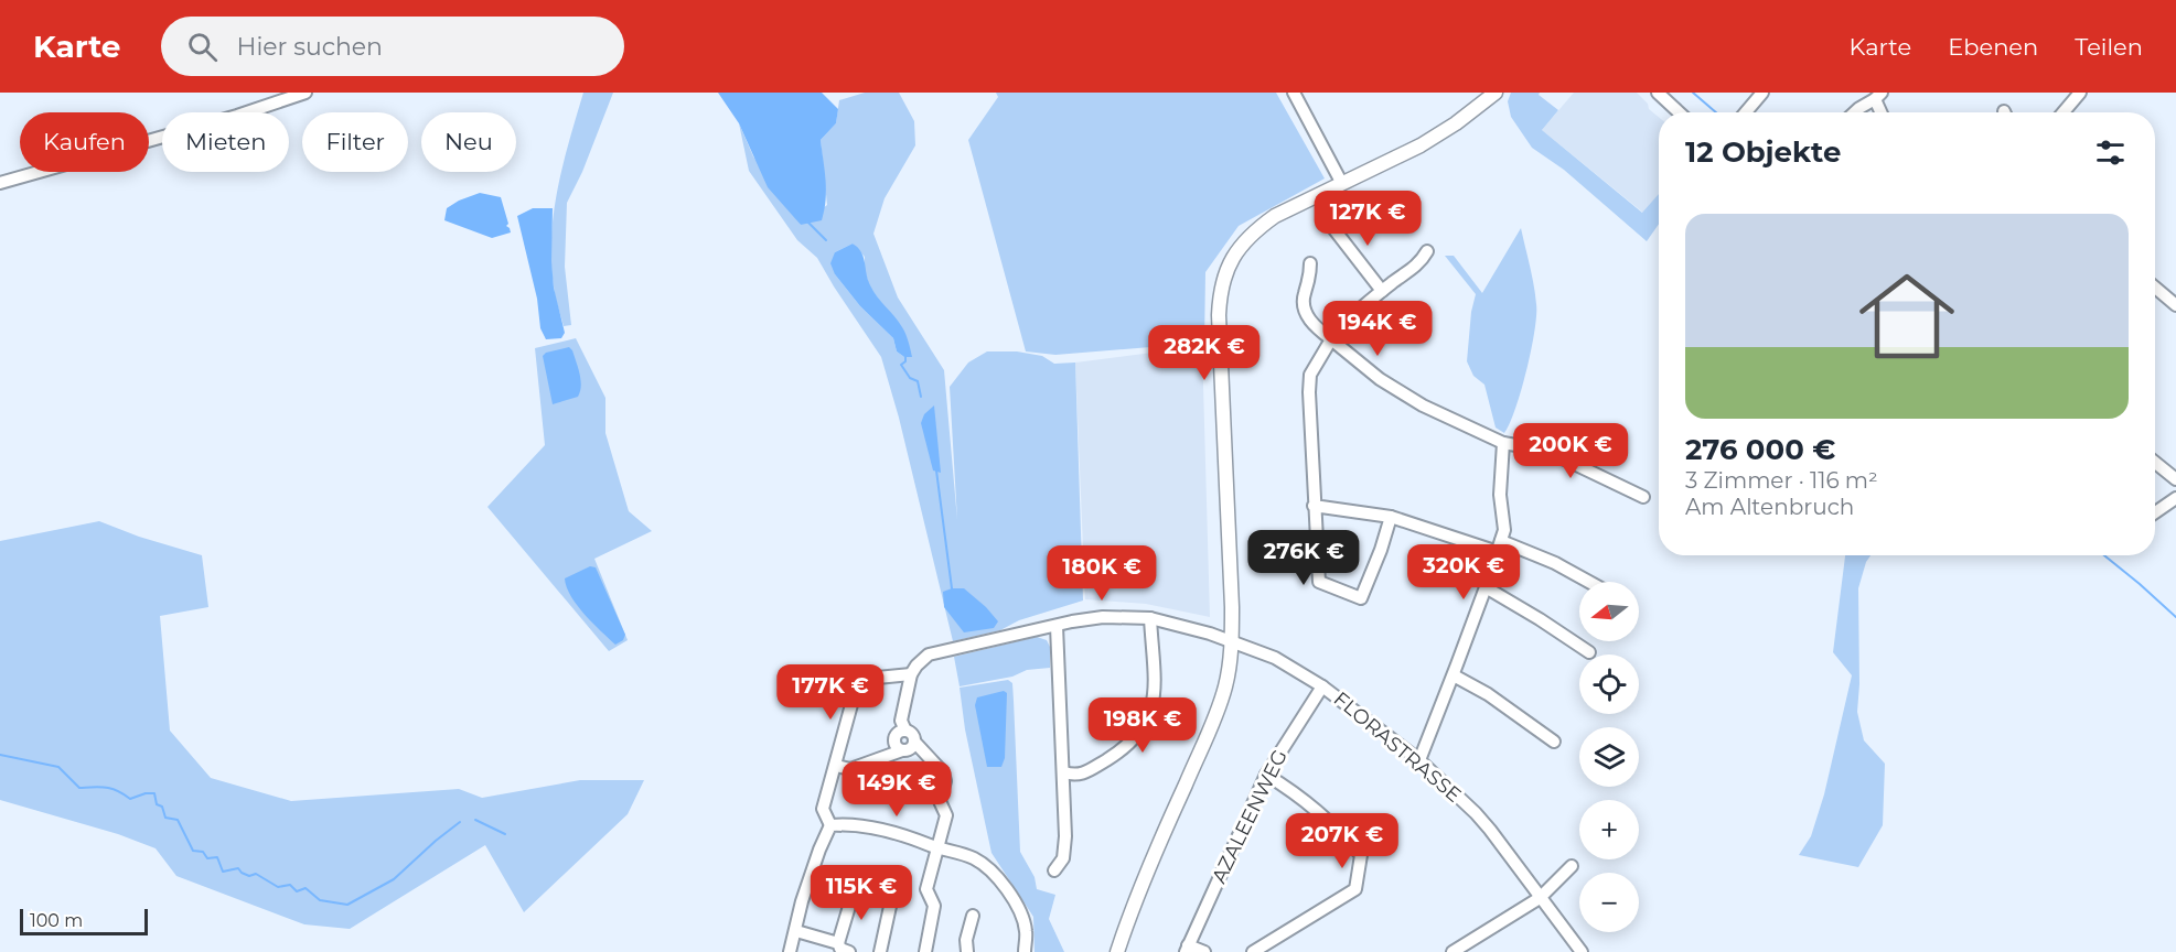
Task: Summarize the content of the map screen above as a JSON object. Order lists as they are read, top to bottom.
{
  "streets": {
    "street": ["FLORASTRASSE", "AZALEENWEG"]
  },
  "crossings": [
    ["FLORASTRASSE", "AZALEENWEG"]
  ],
  "scale_bar": "100 m",
  "north": "left",
  "page": {
    "header": "Karte",
    "search": "Hier suchen",
    "nav": ["Karte", "Ebenen", "Teilen"],
    "chip": [
      "Kaufen",
      "Mieten",
      "Filter",
      "Neu"
    ],
    "heading": "12 Objekte",
    "price": [
      "127K €",
      "194K €",
      "282K €",
      "200K €",
      "276K €",
      "320K €",
      "180K €",
      "177K €",
      "198K €",
      "149K €",
      "207K €",
      "115K €"
    ],
    "list": [
      {
        "name": "276 000 €",
        "note": "3 Zimmer · 116 m² · Am Altenbruch"
      }
    ],
    "map_buttons": ["+", "−"],
    "scale": "100 m"
  }
}
